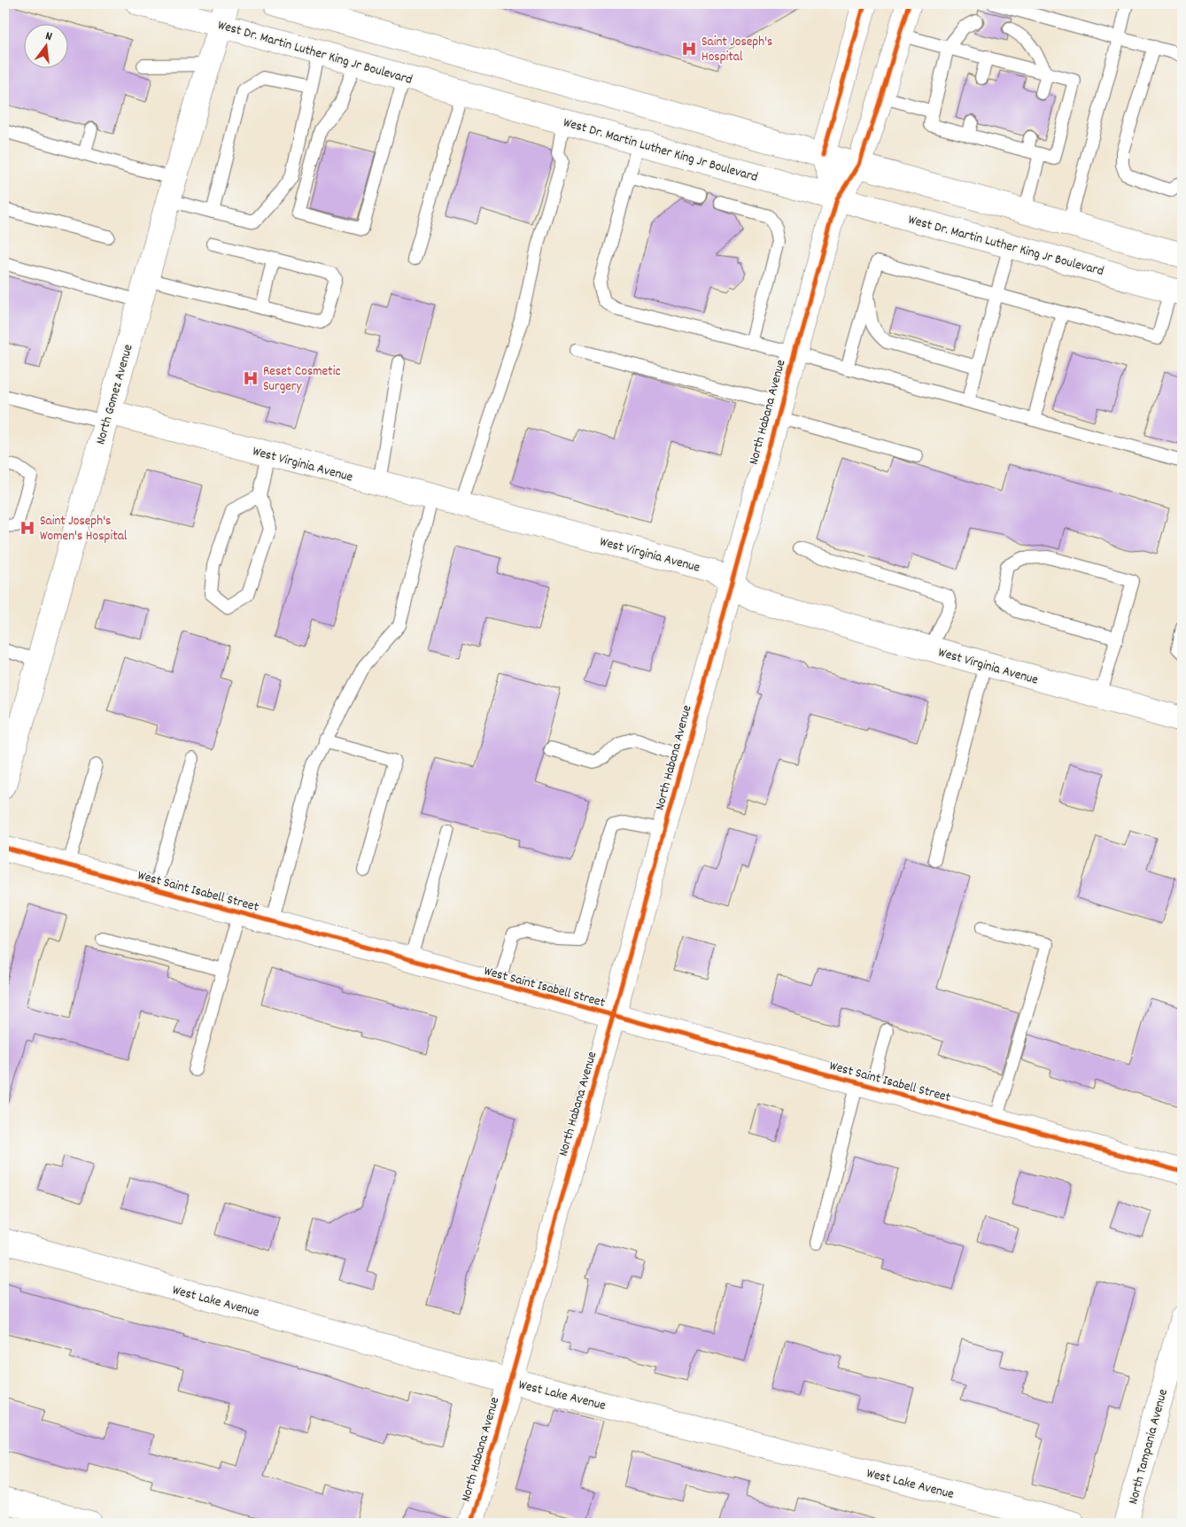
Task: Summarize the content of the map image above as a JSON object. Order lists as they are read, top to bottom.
{
  "streets": {
    "street": [
      "West Dr. Martin Luther King Jr Boulevard",
      "North Gomez Avenue",
      "North Habana Avenue",
      "West Virginia Avenue",
      "West Saint Isabell Street",
      "West Lake Avenue",
      "North Tampania Avenue"
    ]
  },
  "crossings": [
    ["West Dr. Martin Luther King Jr Boulevard", "North Gomez Avenue"],
    ["West Dr. Martin Luther King Jr Boulevard", "North Habana Avenue"],
    ["North Gomez Avenue", "West Virginia Avenue"],
    ["North Habana Avenue", "West Virginia Avenue"],
    ["North Habana Avenue", "West Saint Isabell Street"],
    ["North Habana Avenue", "West Lake Avenue"]
  ],
  "places": {
    "hospital": ["Saint Joseph's Hospital", "Reset Cosmetic Surgery", "Saint Joseph's Women's Hospital"]
  },
  "north": "top"
}
